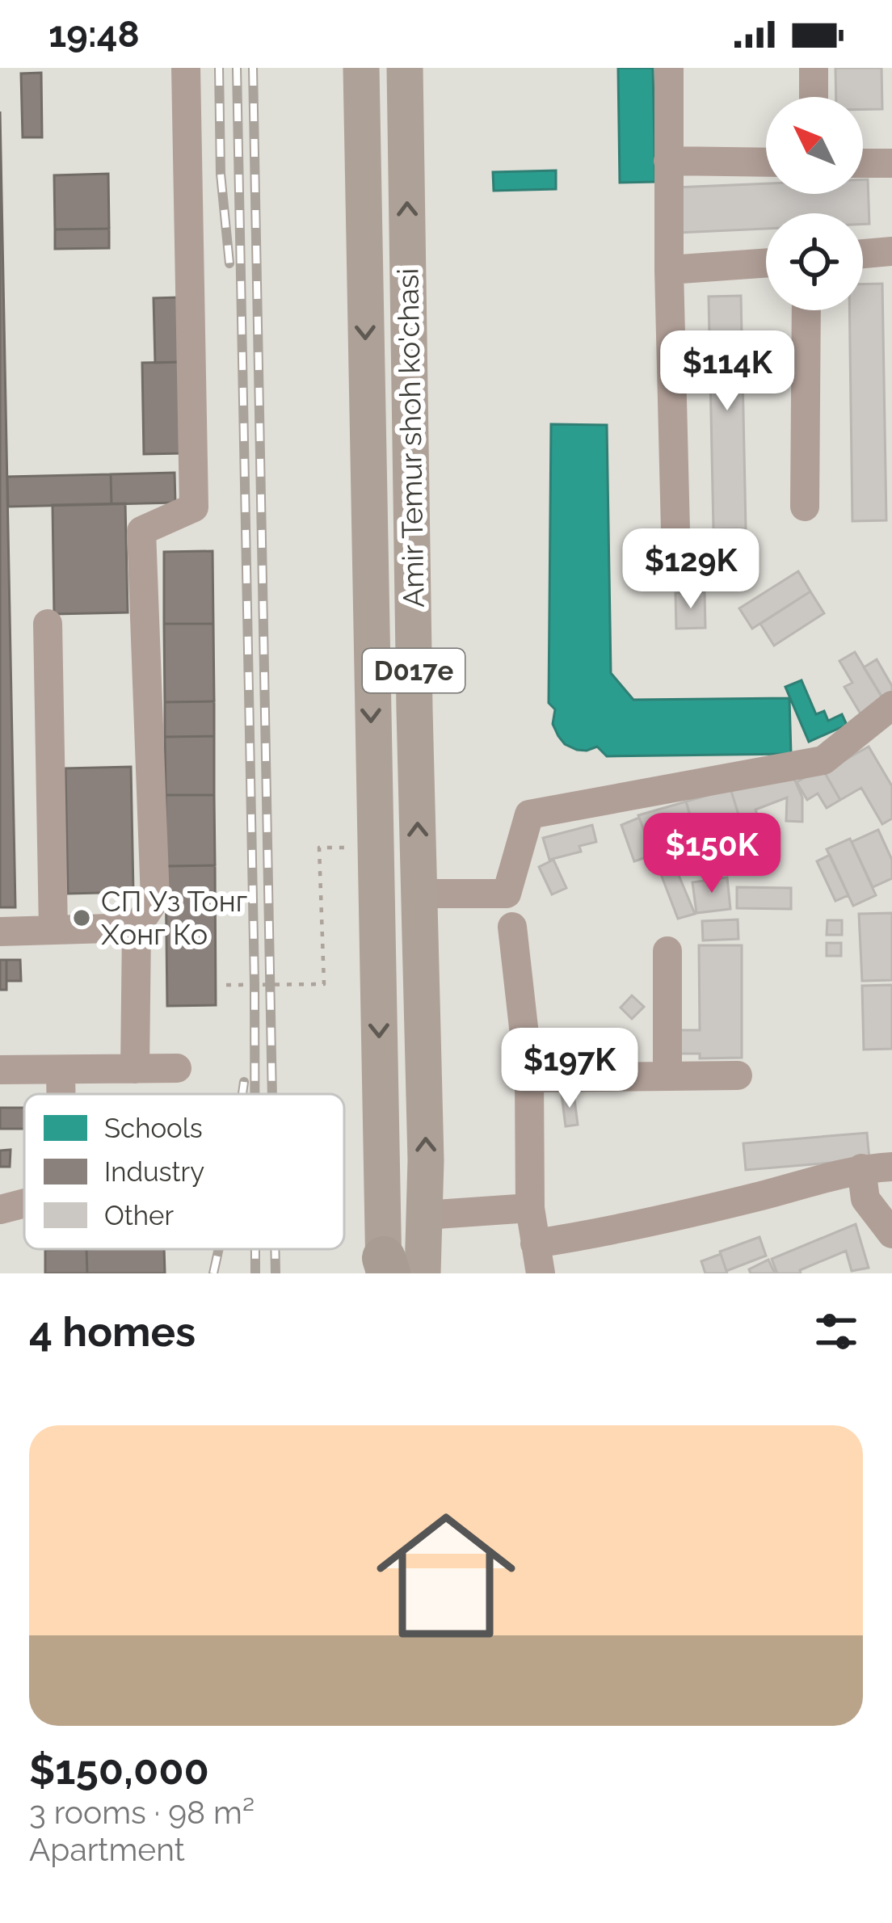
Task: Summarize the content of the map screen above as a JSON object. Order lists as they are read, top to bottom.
{
  "streets": {
    "main road": ["Amir Temur shoh ko'chasi", "D017e"]
  },
  "places": ["СП Уз Тонг Хонг Ко"],
  "legend": ["Schools", "Industry", "Other"],
  "north": "top left",
  "page": {
    "status": "19:48",
    "price": [
      "$114K",
      "$129K",
      "$150K",
      "$197K"
    ],
    "heading": "4 homes",
    "list": [
      {
        "name": "$150,000",
        "note": "3 rooms · 98 m² · Apartment"
      }
    ]
  }
}
